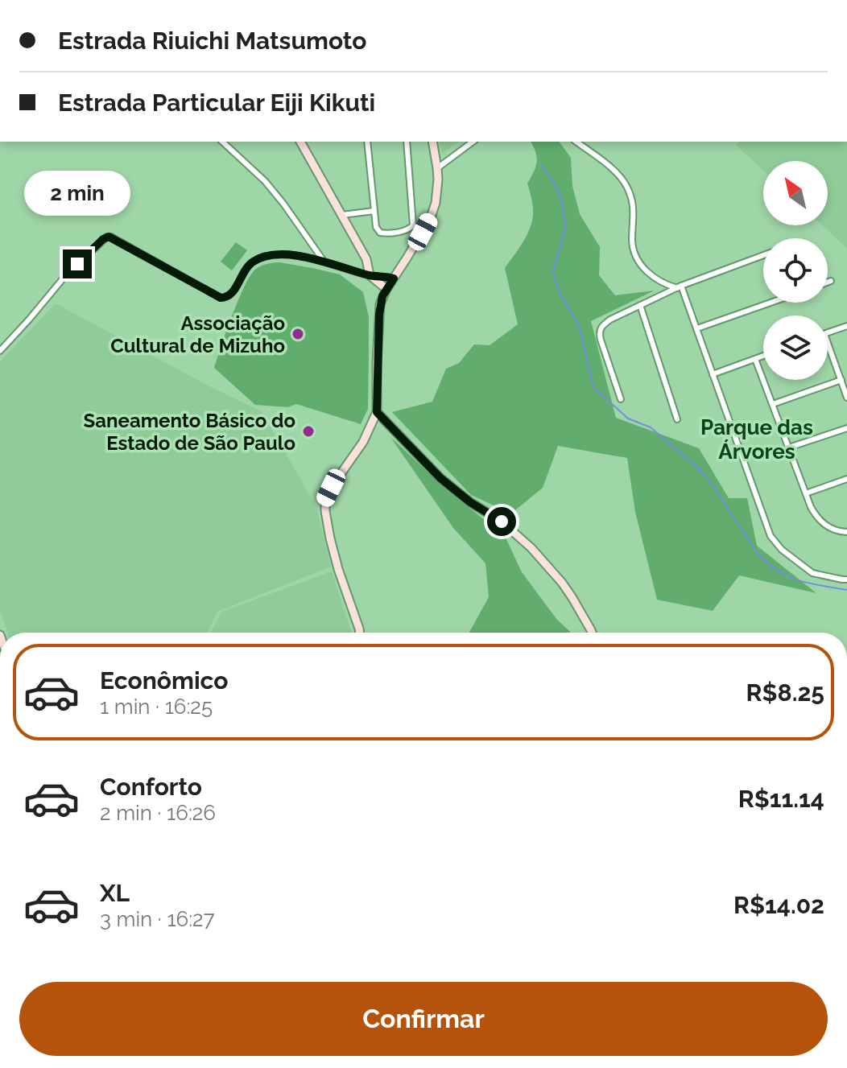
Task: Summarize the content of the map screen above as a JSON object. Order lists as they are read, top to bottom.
{
  "districts": ["Parque das Árvores"],
  "places": ["Associação Cultural de Mizuho", "Saneamento Básico do Estado de São Paulo"],
  "north": "top left",
  "page": {
    "banner": ["Estrada Riuichi Matsumoto", "Estrada Particular Eiji Kikuti"],
    "bubble": "2 min",
    "list": [
      {
        "name": "Econômico",
        "note": "1 min · 16:25",
        "value": "R$8.25"
      },
      {
        "name": "Conforto",
        "note": "2 min · 16:26",
        "value": "R$11.14"
      },
      {
        "name": "XL",
        "note": "3 min · 16:27",
        "value": "R$14.02"
      }
    ],
    "buttons": "Confirmar"
  }
}
